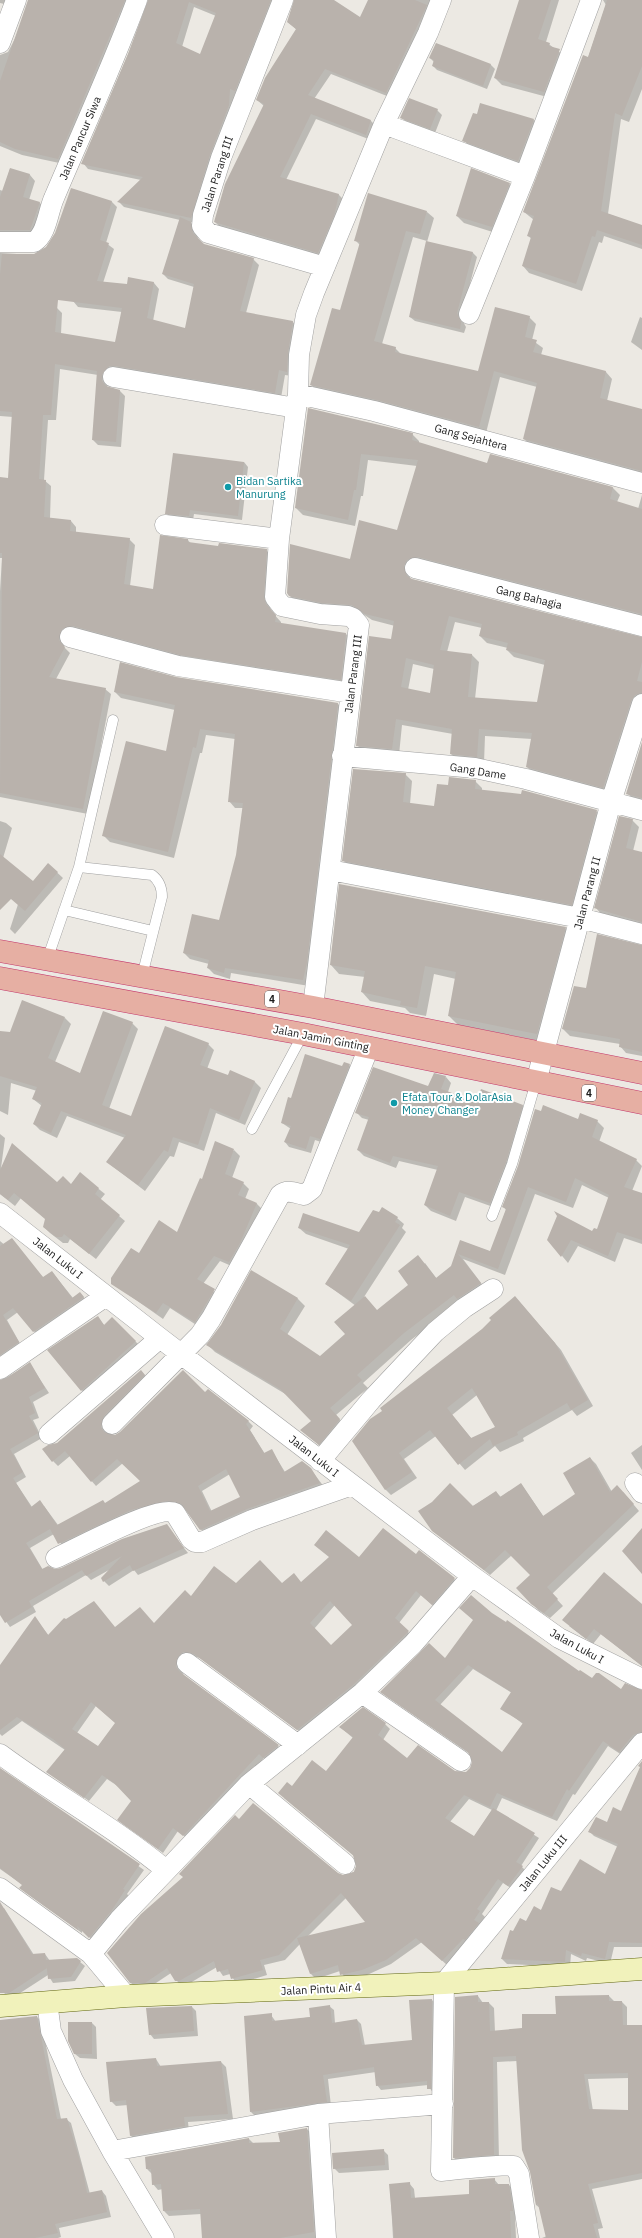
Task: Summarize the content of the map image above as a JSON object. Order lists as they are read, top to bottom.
{
  "streets": {
    "highway": ["4", "Jalan Jamin Ginting"],
    "main road": ["Jalan Pintu Air 4"],
    "street": [
      "Jalan Pancur Siwa",
      "Jalan Parang III",
      "Gang Sejahtera",
      "Gang Bahagia",
      "Gang Dame",
      "Jalan Parang II",
      "Jalan Luku I",
      "Jalan Luku III"
    ]
  },
  "crossings": [
    ["Jalan Parang III", "Gang Sejahtera"],
    ["Jalan Parang III", "Gang Dame"],
    ["Jalan Parang III", "4"],
    ["Gang Dame", "Jalan Parang II"],
    ["Jalan Parang II", "4"],
    ["Jalan Parang II", "Jalan Jamin Ginting"],
    ["Jalan Luku III", "Jalan Pintu Air 4"]
  ],
  "places": ["Bidan Sartika Manurung", "Efata Tour & DolarAsia Money Changer"]
}
